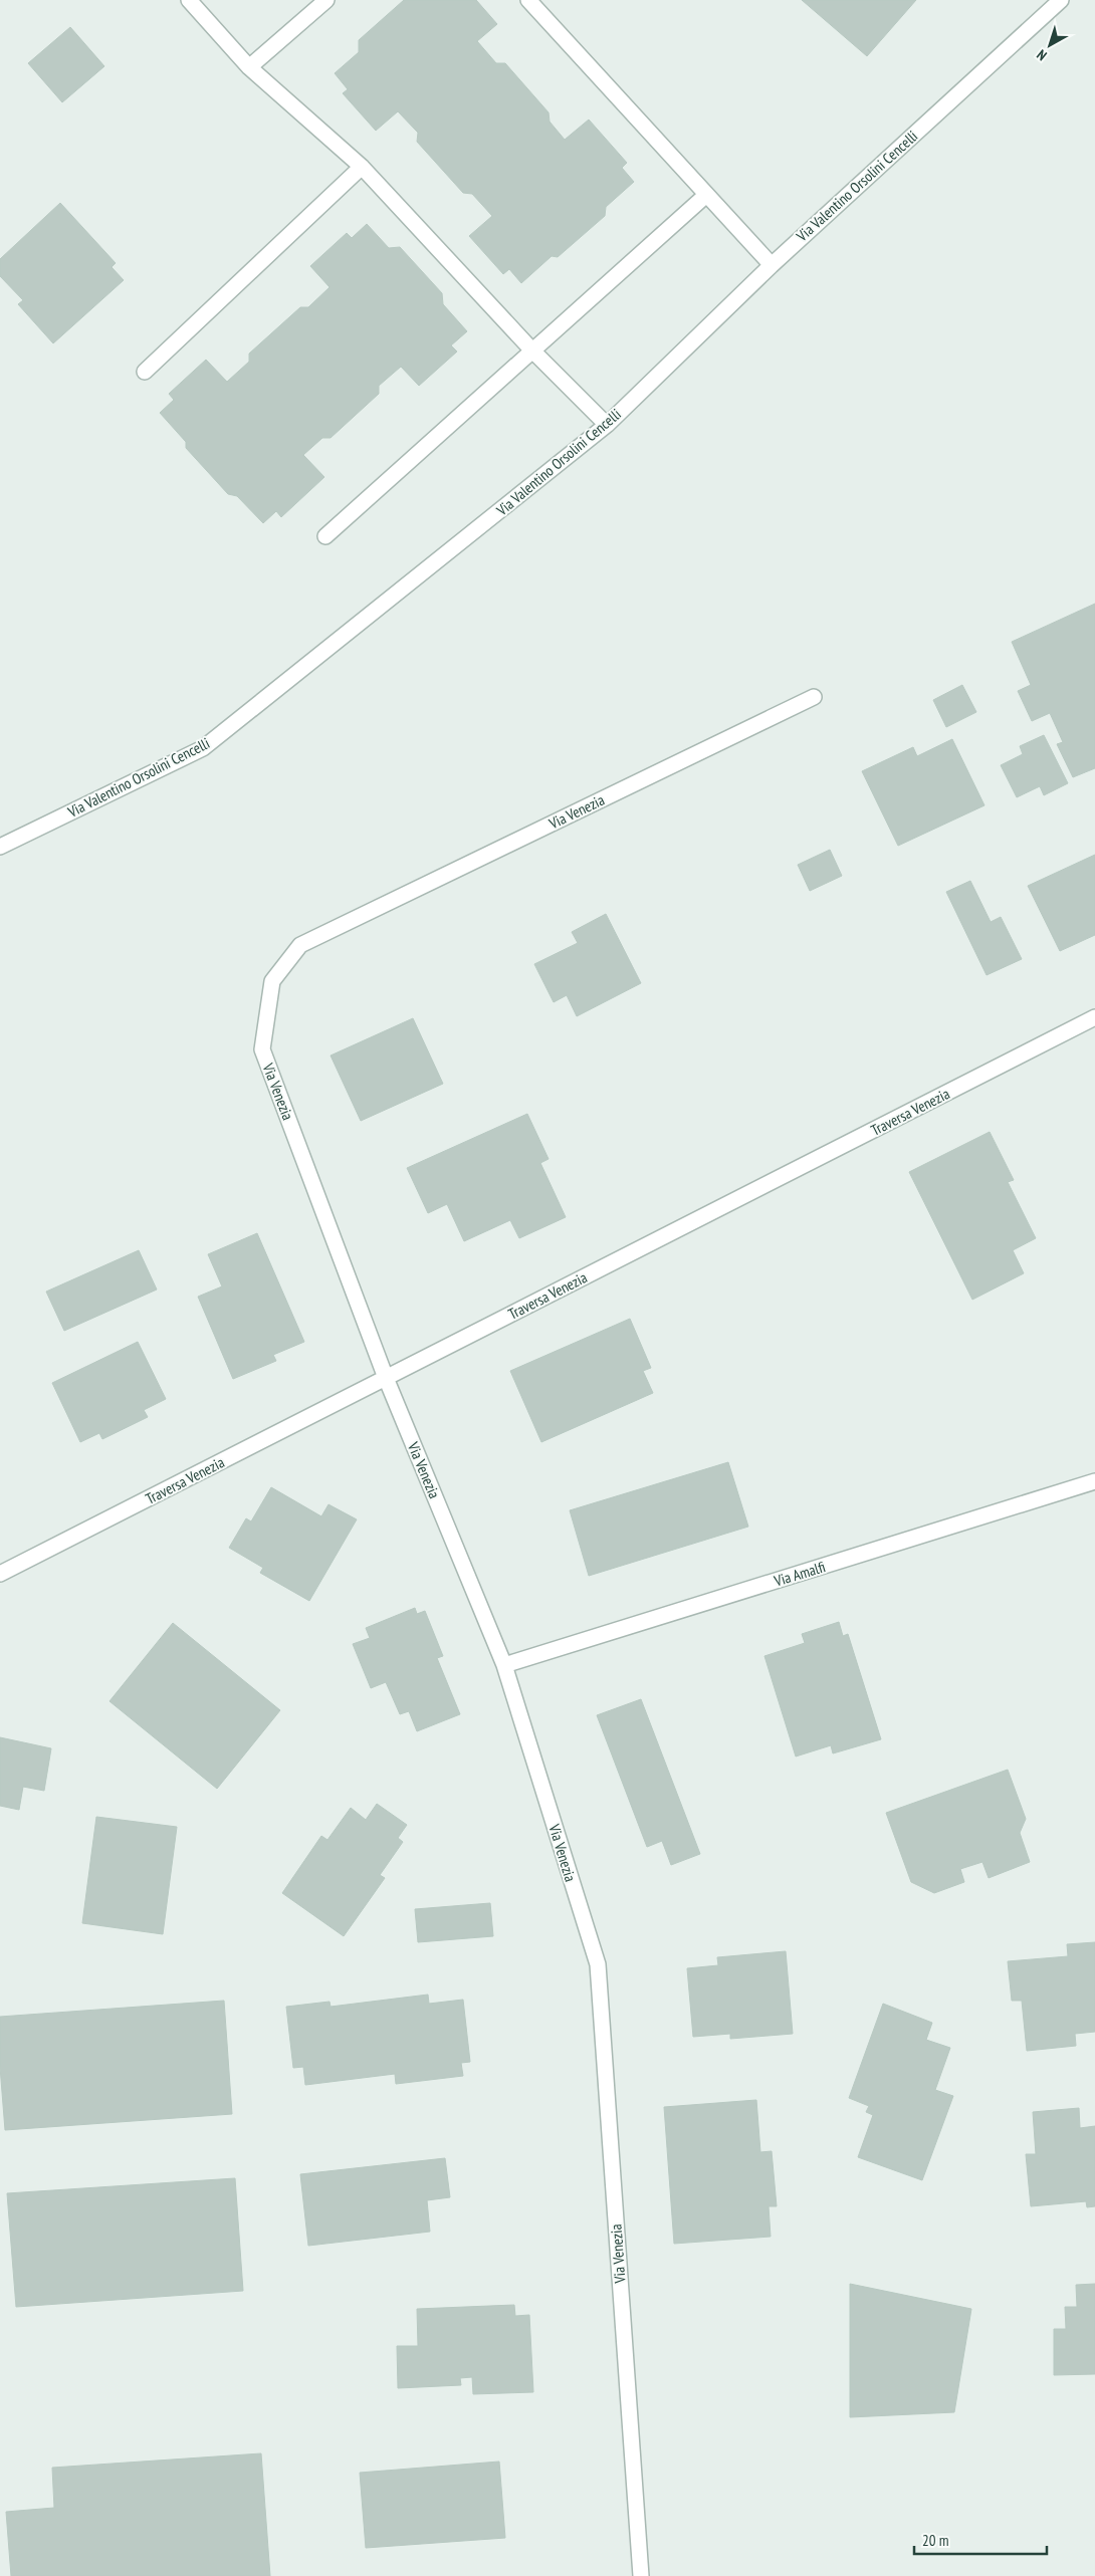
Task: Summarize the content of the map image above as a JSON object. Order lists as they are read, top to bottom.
{
  "streets": {
    "street": [
      "Via Valentino Orsolini Cencelli",
      "Via Venezia",
      "Traversa Venezia",
      "Via Amalfi"
    ]
  },
  "crossings": [
    ["Via Venezia", "Traversa Venezia"],
    ["Via Venezia", "Via Amalfi"]
  ],
  "scale_bar": "20 m",
  "north": "bottom left"
}
